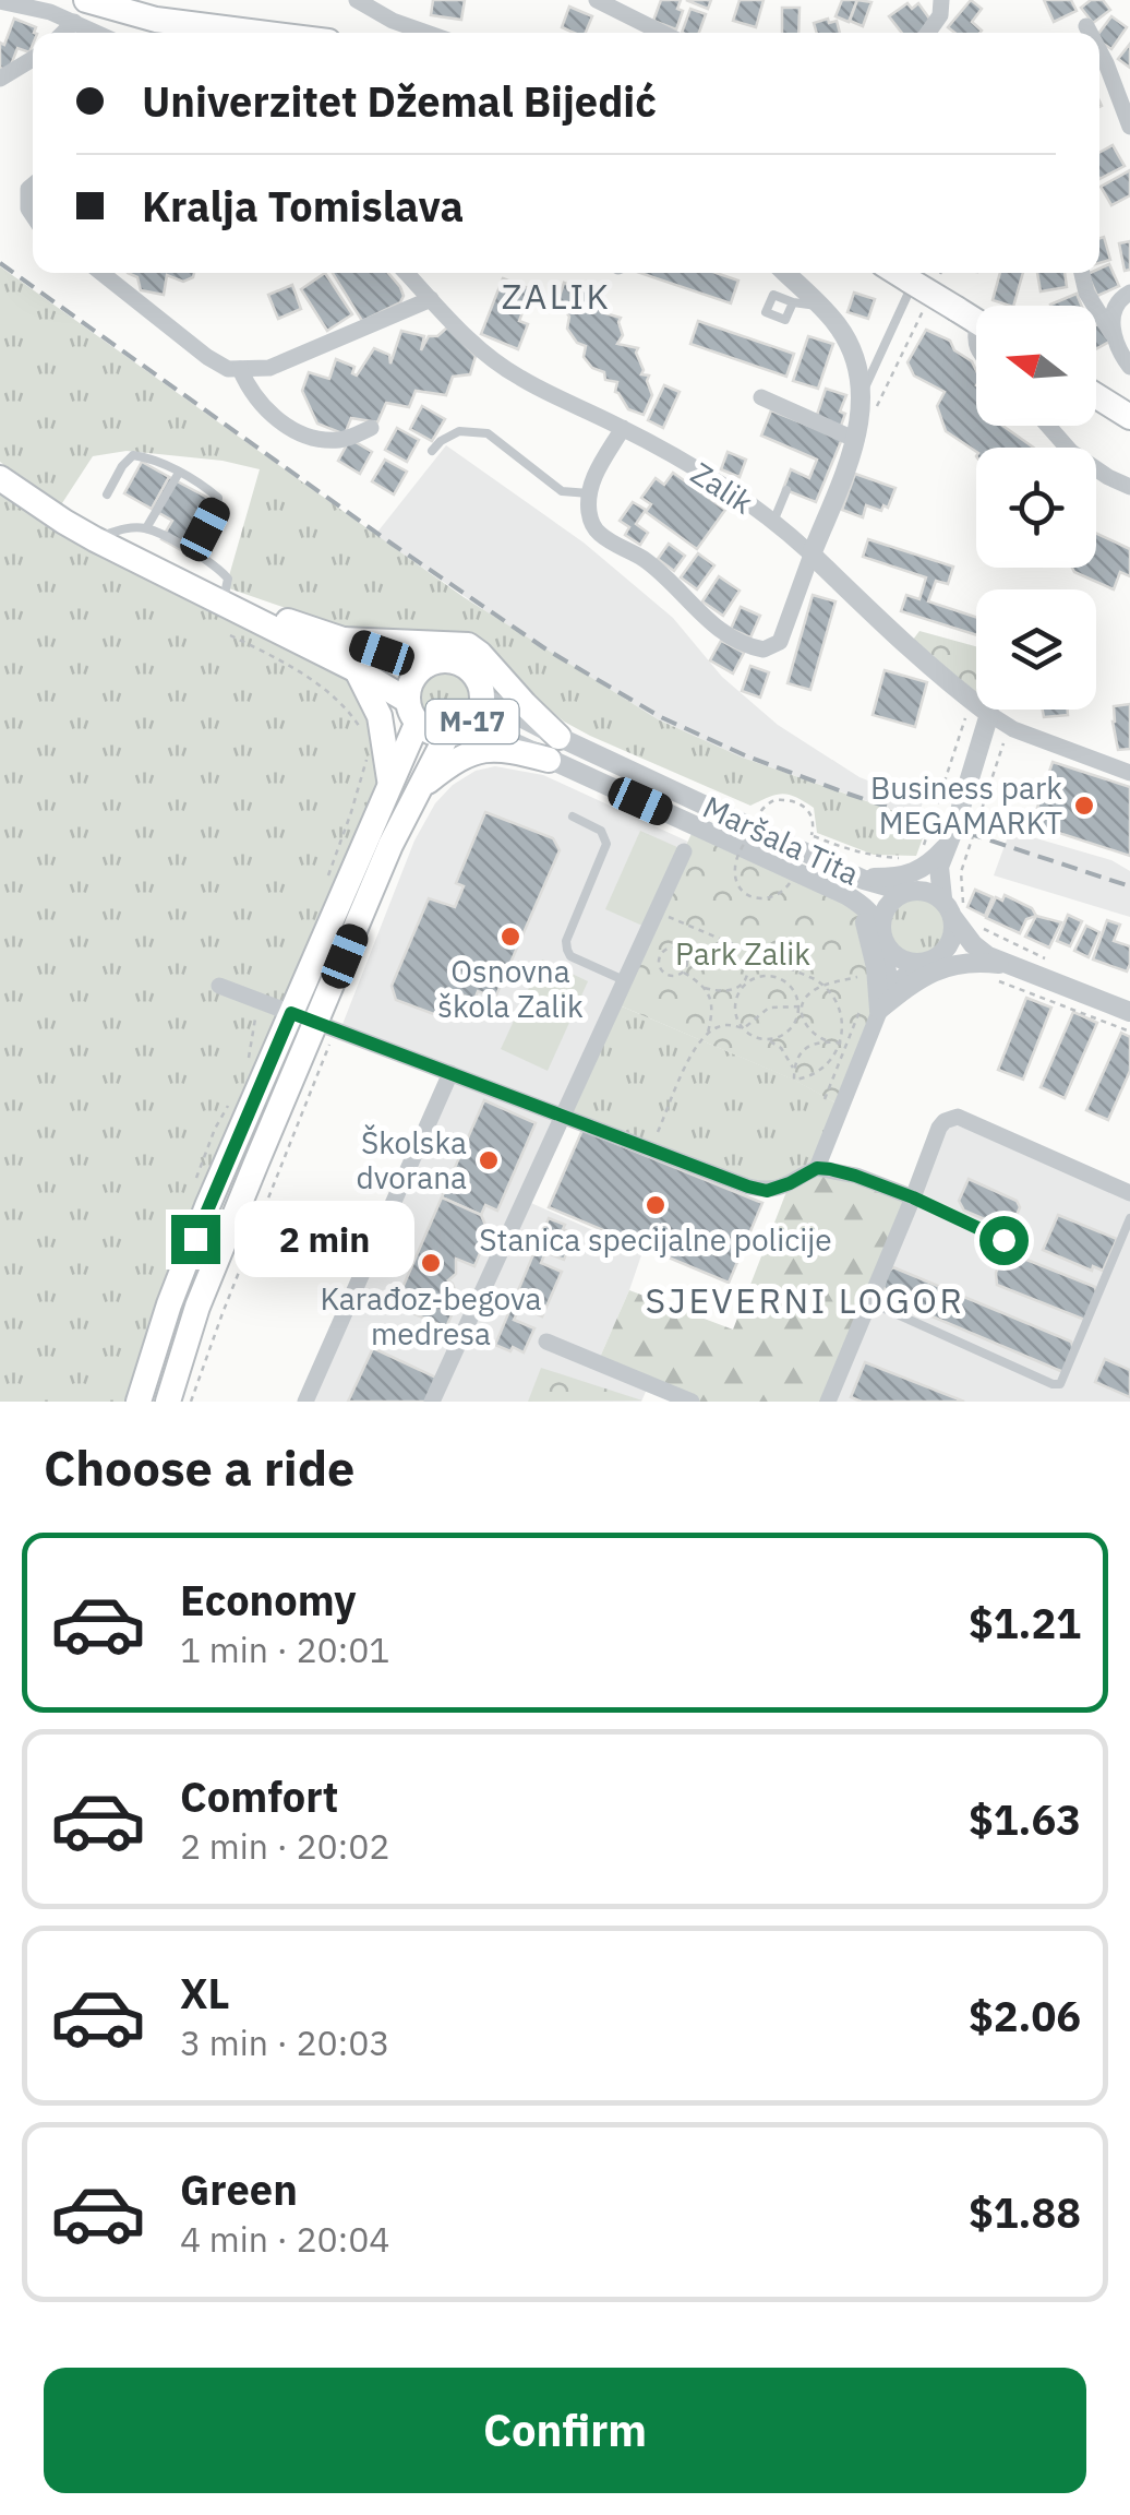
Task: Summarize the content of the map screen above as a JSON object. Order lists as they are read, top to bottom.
{
  "streets": {
    "main road": ["M-17"],
    "street": ["Zalik", "Maršala Tita"]
  },
  "crossings": [
    ["M-17", "Maršala Tita"]
  ],
  "districts": ["ZALIK", "SJEVERNI LOGOR"],
  "parks": ["Park Zalik"],
  "places": [
    "Business park MEGAMARKT",
    "Osnovna škola Zalik",
    "Školska dvorana",
    "Stanica specijalne policije",
    "Karađoz-begova medresa"
  ],
  "north": "left",
  "page": {
    "banner": ["Univerzitet Džemal Bijedić", "Kralja Tomislava"],
    "bubble": "2 min",
    "heading": "Choose a ride",
    "list": [
      {
        "name": "Economy",
        "note": "1 min · 20:01",
        "value": "$1.21"
      },
      {
        "name": "Comfort",
        "note": "2 min · 20:02",
        "value": "$1.63"
      },
      {
        "name": "XL",
        "note": "3 min · 20:03",
        "value": "$2.06"
      },
      {
        "name": "Green",
        "note": "4 min · 20:04",
        "value": "$1.88"
      }
    ],
    "buttons": "Confirm"
  }
}
